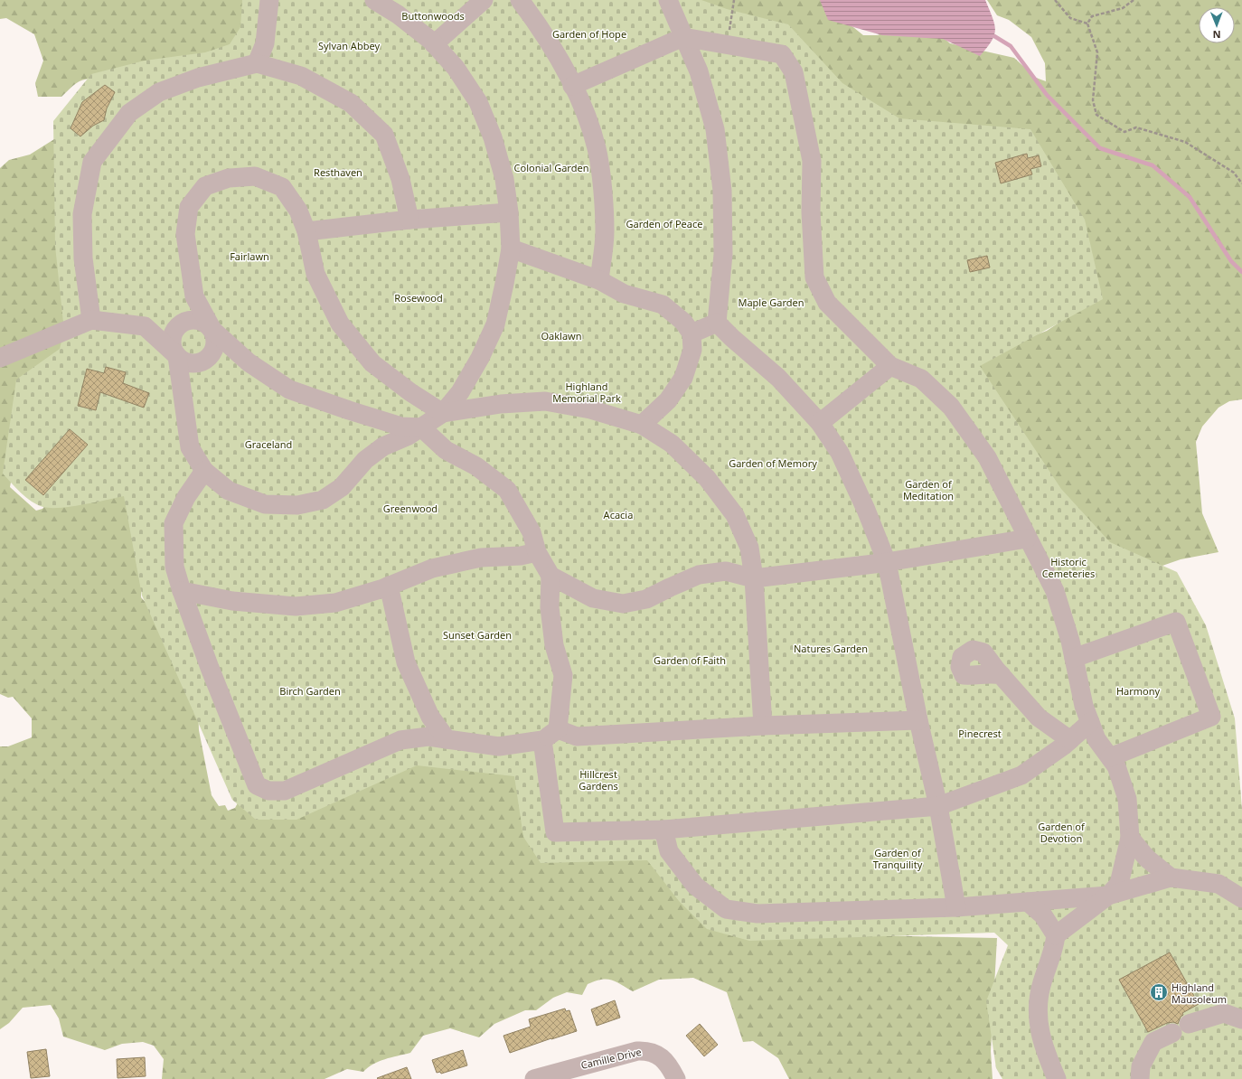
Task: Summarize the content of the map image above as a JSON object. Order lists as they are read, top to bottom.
{
  "streets": {
    "street": ["Camille Drive"]
  },
  "parks": [
    "Buttonwoods",
    "Garden of Hope",
    "Sylvan Abbey",
    "Colonial Garden",
    "Resthaven",
    "Garden of Peace",
    "Fairlawn",
    "Rosewood",
    "Maple Garden",
    "Oaklawn",
    "Highland Memorial Park",
    "Graceland",
    "Garden of Memory",
    "Garden of Meditation",
    "Greenwood",
    "Acacia",
    "Historic Cemeteries",
    "Sunset Garden",
    "Natures Garden",
    "Garden of Faith",
    "Birch Garden",
    "Harmony",
    "Pinecrest",
    "Hillcrest Gardens",
    "Garden of Devotion",
    "Garden of Tranquility"
  ],
  "places": {
    "building": ["Highland Mausoleum"]
  },
  "north": "bottom"
}
